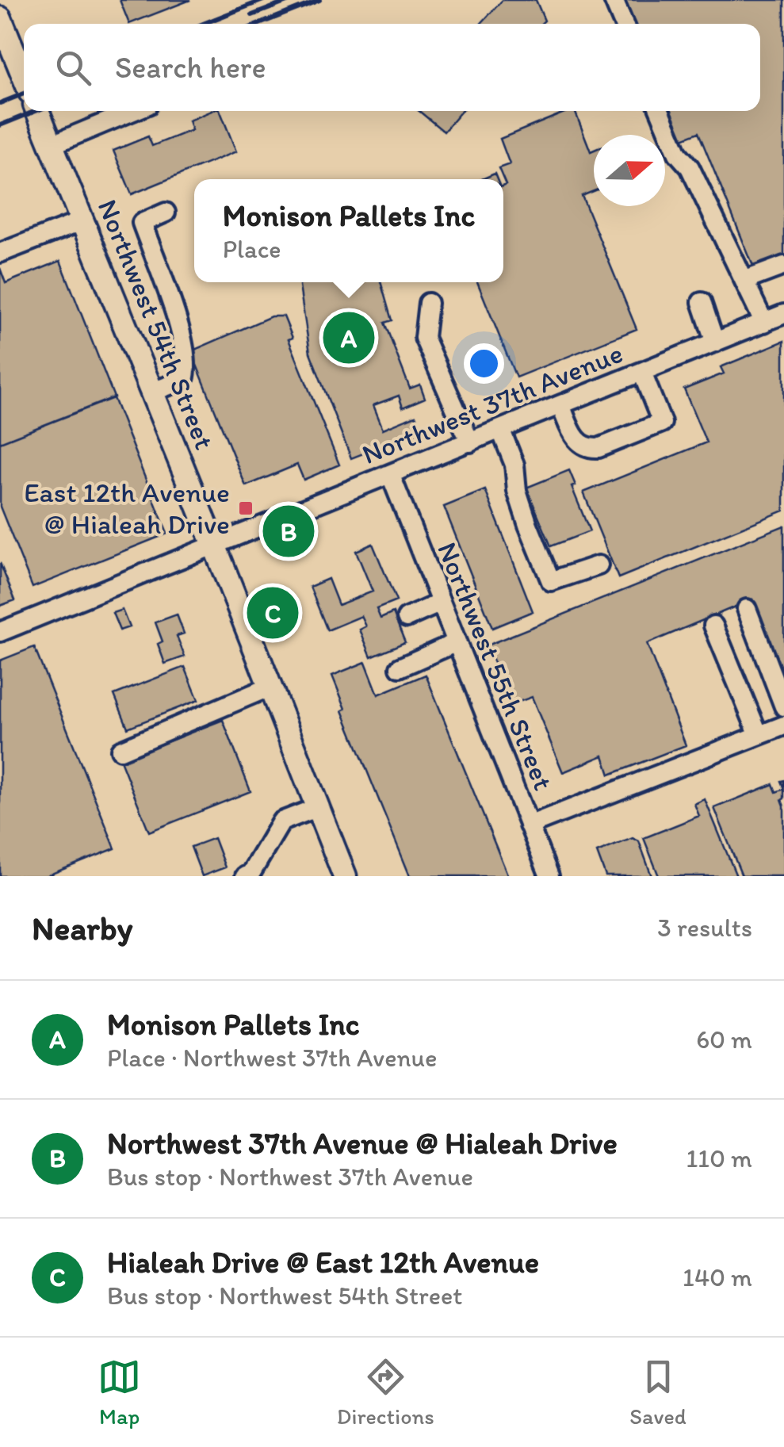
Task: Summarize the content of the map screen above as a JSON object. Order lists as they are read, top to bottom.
{
  "streets": {
    "main road": ["Northwest 54th Street"],
    "street": ["Northwest 37th Avenue", "Northwest 55th Street"]
  },
  "crossings": [
    ["Northwest 54th Street", "Northwest 37th Avenue"],
    ["Northwest 37th Avenue", "Northwest 55th Street"]
  ],
  "places": {
    "transit": ["East 12th Avenue @ Hialeah Drive"]
  },
  "north": "right",
  "page": {
    "search": "Search here",
    "popup": ["Monison Pallets Inc", "Place"],
    "pins": ["A", "B", "C"],
    "heading": ["Nearby", "3 results"],
    "list": [
      {
        "mark": "A",
        "name": "Monison Pallets Inc",
        "note": "Place · Northwest 37th Avenue",
        "value": "60 m"
      },
      {
        "mark": "B",
        "name": "Northwest 37th Avenue @ Hialeah Drive",
        "note": "Bus stop · Northwest 37th Avenue",
        "value": "110 m"
      },
      {
        "mark": "C",
        "name": "Hialeah Drive @ East 12th Avenue",
        "note": "Bus stop · Northwest 54th Street",
        "value": "140 m"
      }
    ],
    "nav": ["Map", "Directions", "Saved"]
  }
}
